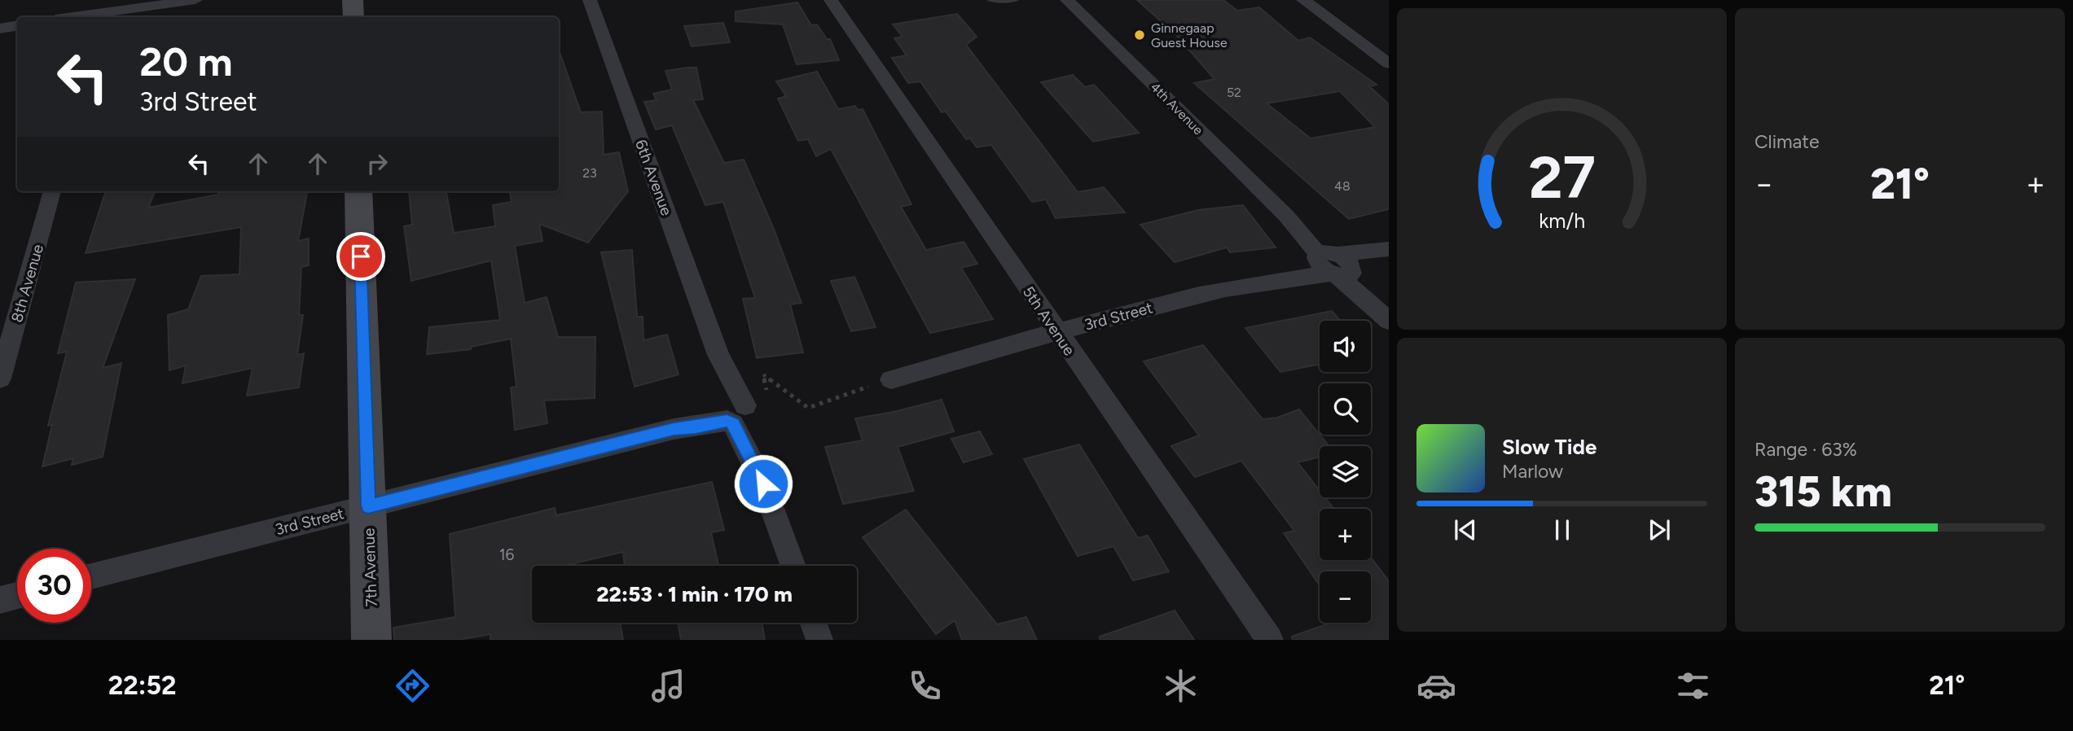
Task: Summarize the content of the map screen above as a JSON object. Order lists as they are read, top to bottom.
{
  "streets": {
    "street": [
      "4th Avenue",
      "6th Avenue",
      "8th Avenue",
      "3rd Street",
      "5th Avenue",
      "7th Avenue"
    ]
  },
  "crossings": [
    ["4th Avenue", "3rd Street"],
    ["6th Avenue", "3rd Street"],
    ["3rd Street", "5th Avenue"],
    ["3rd Street", "7th Avenue"]
  ],
  "places": ["Ginnegaap Guest House"],
  "house_numbers": [
    "52",
    "23",
    "48",
    "16"
  ],
  "page": {
    "tile": [
      "Climate",
      ["Range · 63%", "315 km"]
    ],
    "turn": ["20 m", "3rd Street"],
    "heat": ["−", "21°", "+"],
    "map_buttons": ["+", "−"],
    "song": ["Slow Tide", "Marlow"],
    "limit": "30",
    "trip": "22:53 · 1 min · 170 m",
    "tabs": ["22:52", "21°"],
    "gauge": ["27", "km/h"]
  }
}
